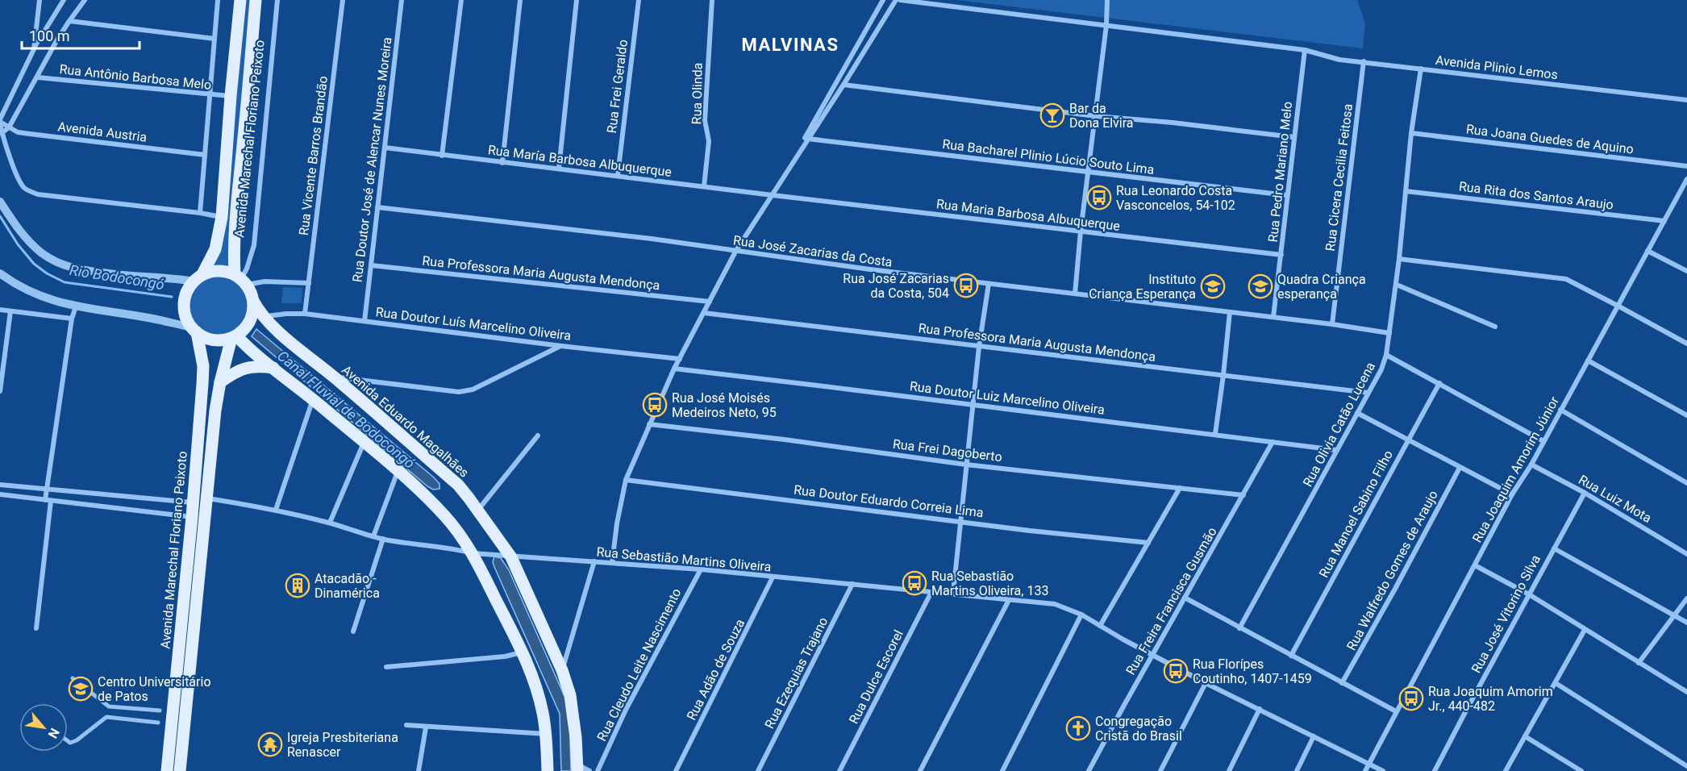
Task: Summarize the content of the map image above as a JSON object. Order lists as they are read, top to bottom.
{
  "streets": {
    "main road": ["Avenida Marechal Floriano Peixoto", "Avenida Eduardo Magalhães"],
    "street": [
      "Avenida Plinio Lemos",
      "Rua Antônio Barbosa Melo",
      "Rua Frei Geraldo",
      "Rua Olinda",
      "Avenida Austria",
      "Rua Joana Guedes de Aquino",
      "Rua Vicente Barros Brandão",
      "Rua Bacharel Plinio Lúcio Souto Lima",
      "Rua Doutor José de Alencar Nunes Moreira",
      "Rua María Barbosa Albuquerque",
      "Rua Pedro Mariano Melo",
      "Rua Cicera Cecilia Feitosa",
      "Rua Rita dos Santos Araujo",
      "Rua Maria Barbosa Albuquerque",
      "Rua José Zacarias da Costa",
      "Rua Professora Maria Augusta Mendonça",
      "Rua Doutor Luís Marcelino Oliveira",
      "Rua Doutor Luiz Marcelino Oliveira",
      "Rua Olivia Catão Lucena",
      "Rua Frei Dagoberto",
      "Rua Joaquim Amorim Júnior",
      "Rua Luiz Mota",
      "Rua Doutor Eduardo Correia Lima",
      "Rua Manoel Sabino Filho",
      "Rua Sebastião Martins Oliveira",
      "Rua Walfredo Gomes de Araujo",
      "Rua Freira Francisca Gusmão",
      "Rua José Vitorino Silva",
      "Rua Cleudo Leite Nascimento",
      "Rua Adão de Souza",
      "Rua Ezequias Trajano",
      "Rua Dulce Escorel"
    ]
  },
  "crossings": [
    ["Avenida Plinio Lemos", "Rua Pedro Mariano Melo"],
    ["Avenida Plinio Lemos", "Rua Cicera Cecilia Feitosa"],
    ["Avenida Plinio Lemos", "Rua Olivia Catão Lucena"],
    ["Rua Antônio Barbosa Melo", "Avenida Marechal Floriano Peixoto"],
    ["Rua Frei Geraldo", "Rua María Barbosa Albuquerque"],
    ["Rua Olinda", "Rua María Barbosa Albuquerque"],
    ["Avenida Marechal Floriano Peixoto", "Avenida Eduardo Magalhães"],
    ["Avenida Marechal Floriano Peixoto", "Rua Sebastião Martins Oliveira"],
    ["Rua Joana Guedes de Aquino", "Rua Olivia Catão Lucena"],
    ["Rua Vicente Barros Brandão", "Rua Doutor Luís Marcelino Oliveira"],
    ["Rua Bacharel Plinio Lúcio Souto Lima", "Rua Pedro Mariano Melo"],
    ["Rua Doutor José de Alencar Nunes Moreira", "Rua María Barbosa Albuquerque"],
    ["Rua Doutor José de Alencar Nunes Moreira", "Rua José Zacarias da Costa"],
    ["Rua Doutor José de Alencar Nunes Moreira", "Rua Professora Maria Augusta Mendonça"],
    ["Rua Doutor José de Alencar Nunes Moreira", "Rua Doutor Luís Marcelino Oliveira"],
    ["Rua María Barbosa Albuquerque", "Rua Maria Barbosa Albuquerque"],
    ["Rua Pedro Mariano Melo", "Rua Maria Barbosa Albuquerque"],
    ["Rua Pedro Mariano Melo", "Rua José Zacarias da Costa"],
    ["Rua Cicera Cecilia Feitosa", "Rua José Zacarias da Costa"],
    ["Rua Rita dos Santos Araujo", "Rua Olivia Catão Lucena"],
    ["Rua Rita dos Santos Araujo", "Rua Joaquim Amorim Júnior"],
    ["Rua José Zacarias da Costa", "Rua Olivia Catão Lucena"],
    ["Rua Professora Maria Augusta Mendonça", "Rua Olivia Catão Lucena"],
    ["Rua Doutor Luís Marcelino Oliveira", "Avenida Eduardo Magalhães"],
    ["Rua Doutor Luiz Marcelino Oliveira", "Rua Olivia Catão Lucena"],
    ["Rua Doutor Luiz Marcelino Oliveira", "Rua Freira Francisca Gusmão"],
    ["Avenida Eduardo Magalhães", "Rua Sebastião Martins Oliveira"],
    ["Rua Frei Dagoberto", "Rua Freira Francisca Gusmão"],
    ["Rua Joaquim Amorim Júnior", "Rua Luiz Mota"],
    ["Rua Joaquim Amorim Júnior", "Rua Sebastião Martins Oliveira"],
    ["Rua Luiz Mota", "Rua José Vitorino Silva"],
    ["Rua Sebastião Martins Oliveira", "Rua Freira Francisca Gusmão"],
    ["Rua Sebastião Martins Oliveira", "Rua Cleudo Leite Nascimento"],
    ["Rua Sebastião Martins Oliveira", "Rua Adão de Souza"],
    ["Rua Sebastião Martins Oliveira", "Rua Ezequias Trajano"],
    ["Rua Sebastião Martins Oliveira", "Rua Dulce Escorel"]
  ],
  "districts": ["MALVINAS"],
  "water": ["Rio Bodocongó", "Canal Fluvial de Bodocongó"],
  "places": {
    "bar": ["Bar da Dona Elvira"],
    "bus stop": [
      "Rua Leonardo Costa Vasconcelos, 54-102",
      "Rua José Zacarias da Costa, 504",
      "Rua José Moisés Medeiros Neto, 95",
      "Rua Sebastião Martins Oliveira, 133",
      "Rua Florípes Coutinho, 1407-1459",
      "Rua Joaquim Amorim Jr., 440-482"
    ],
    "school or university": ["Instituto Criança Esperança", "Quadra Criança esperança", "Centro Universitário de Patos"],
    "building": ["Atacadão - Dinamérica"],
    "church": ["Congregação Cristã do Brasil"],
    "temple": ["Igreja Presbiteriana Renascer"]
  },
  "scale_bar": "100 m",
  "north": "bottom right"
}
